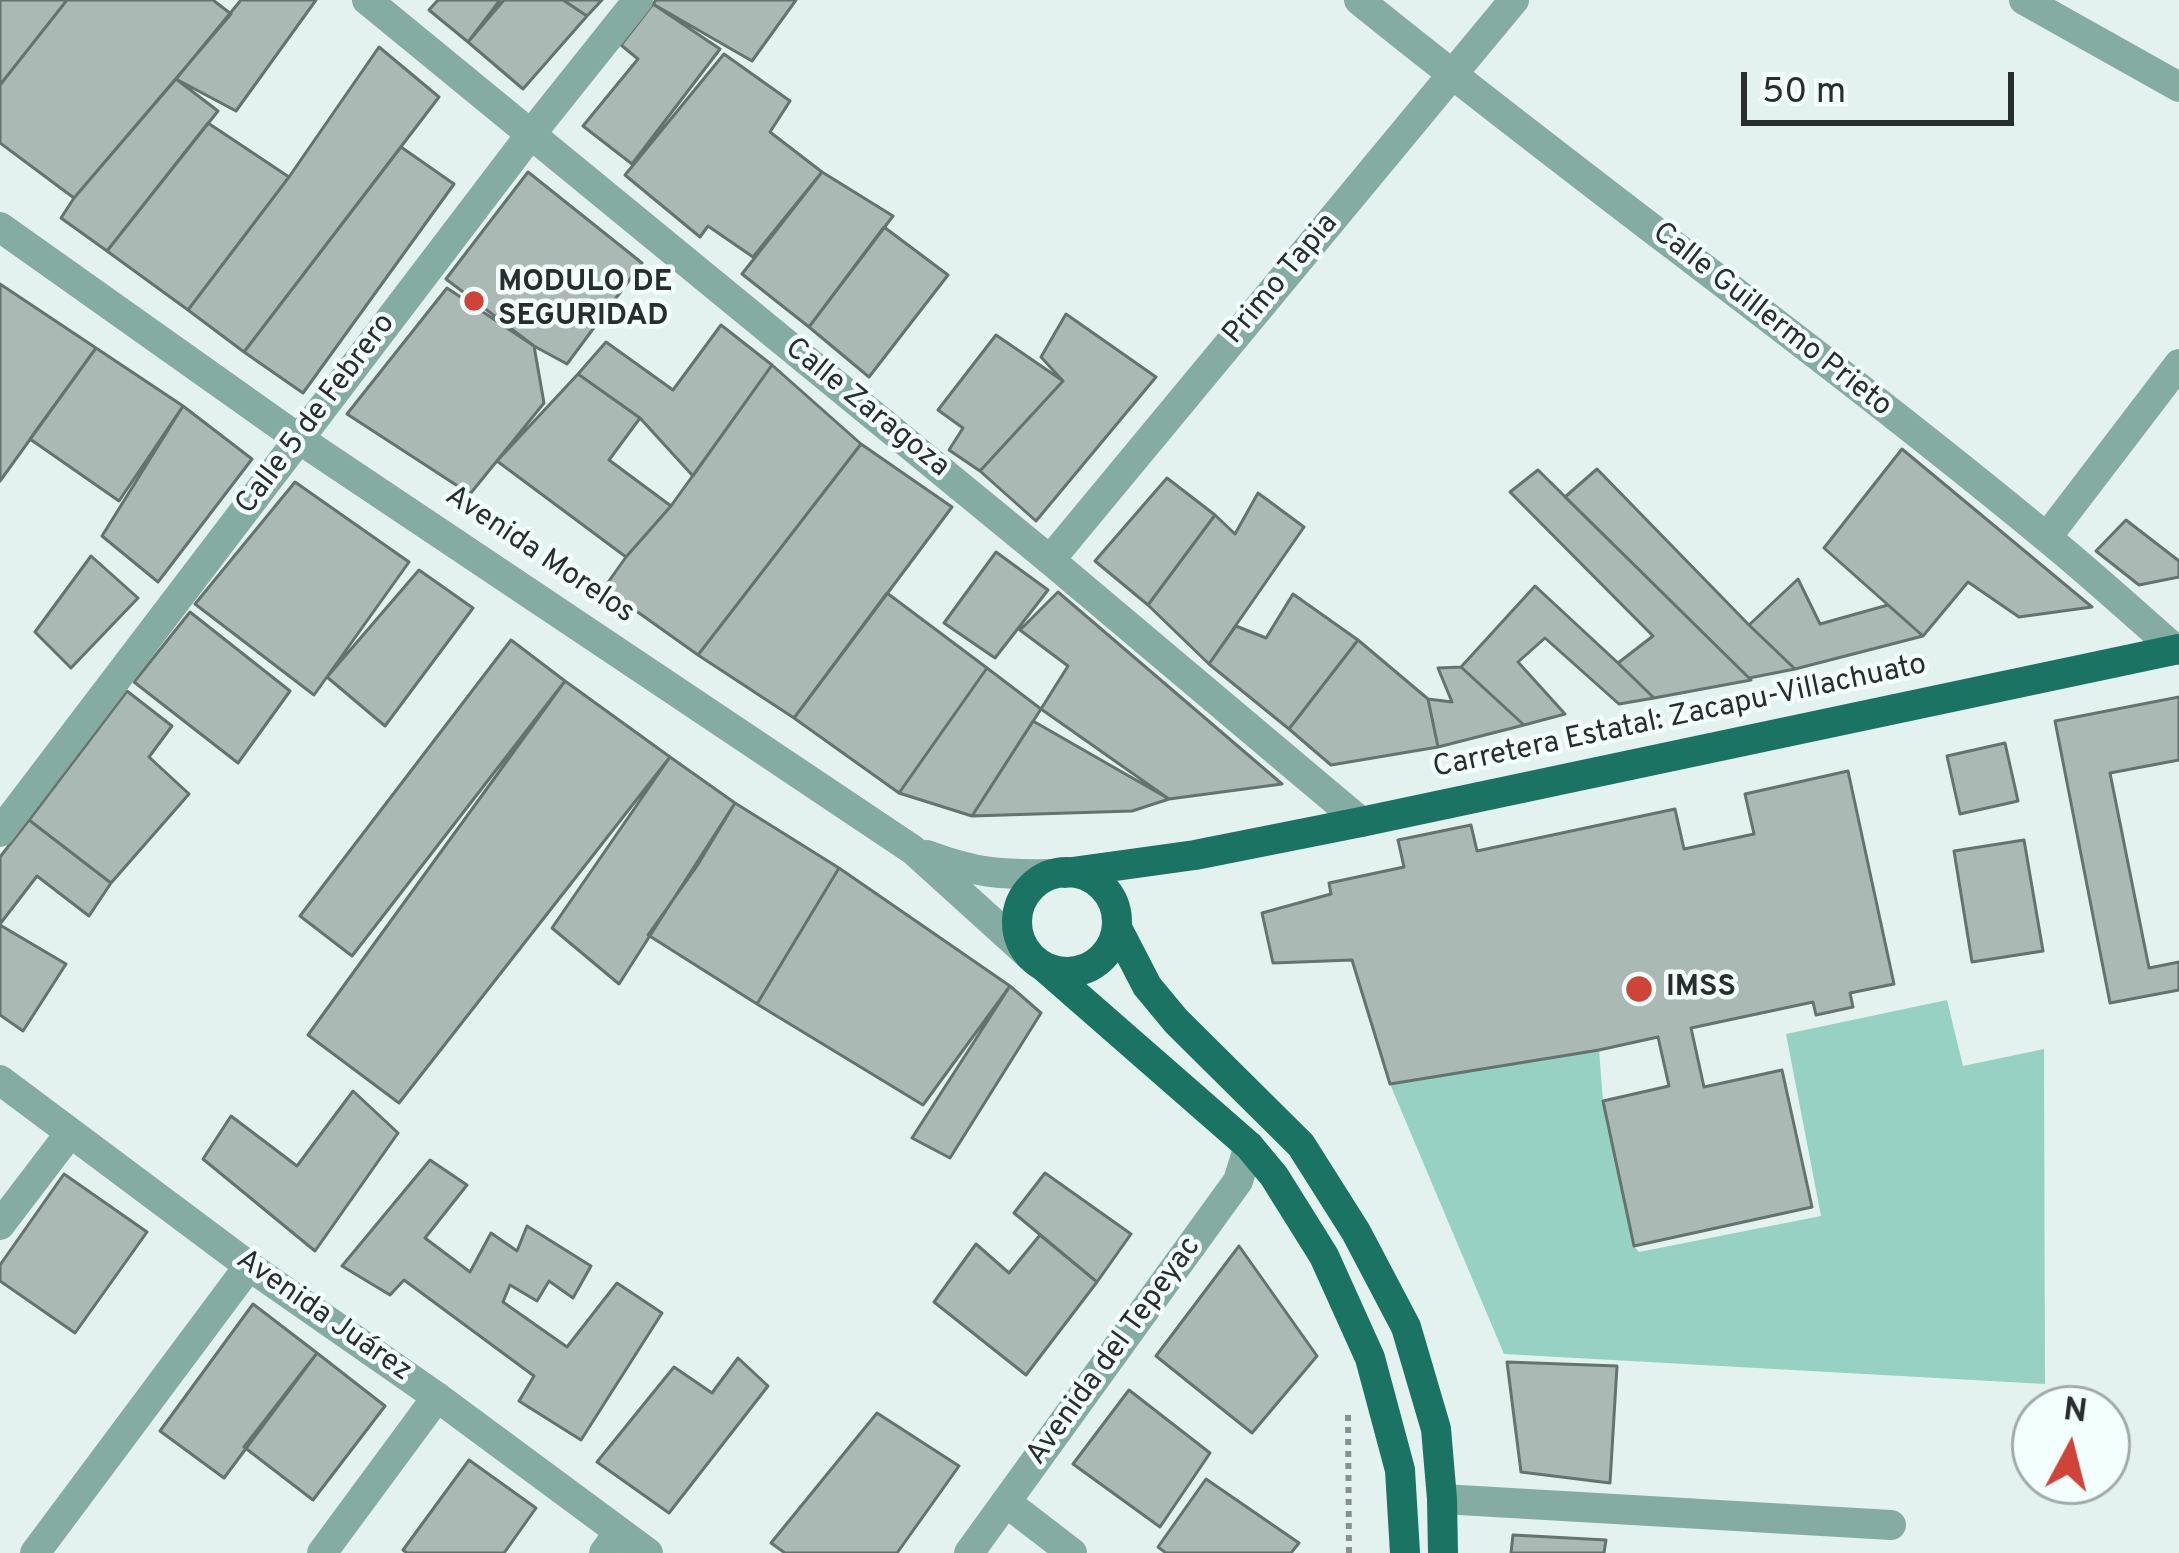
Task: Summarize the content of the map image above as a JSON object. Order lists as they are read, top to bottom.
{
  "streets": {
    "main road": ["Avenida Morelos", "Carretera Estatal: Zacapu-Villachuato"],
    "street": [
      "Primo Tapia",
      "Calle Guillermo Prieto",
      "Calle Zaragoza",
      "Calle 5 de Febrero",
      "Avenida Juárez",
      "Avenida del Tepeyac"
    ]
  },
  "crossings": [
    ["Primo Tapia", "Calle Guillermo Prieto"],
    ["Primo Tapia", "Calle Zaragoza"],
    ["Calle Guillermo Prieto", "Carretera Estatal: Zacapu-Villachuato"],
    ["Calle Zaragoza", "Calle 5 de Febrero"],
    ["Calle Zaragoza", "Carretera Estatal: Zacapu-Villachuato"],
    ["Calle 5 de Febrero", "Avenida Morelos"],
    ["Avenida Morelos", "Avenida del Tepeyac"]
  ],
  "places": ["MODULO DE SEGURIDAD", "IMSS"],
  "scale_bar": "50 m",
  "north": "top"
}
